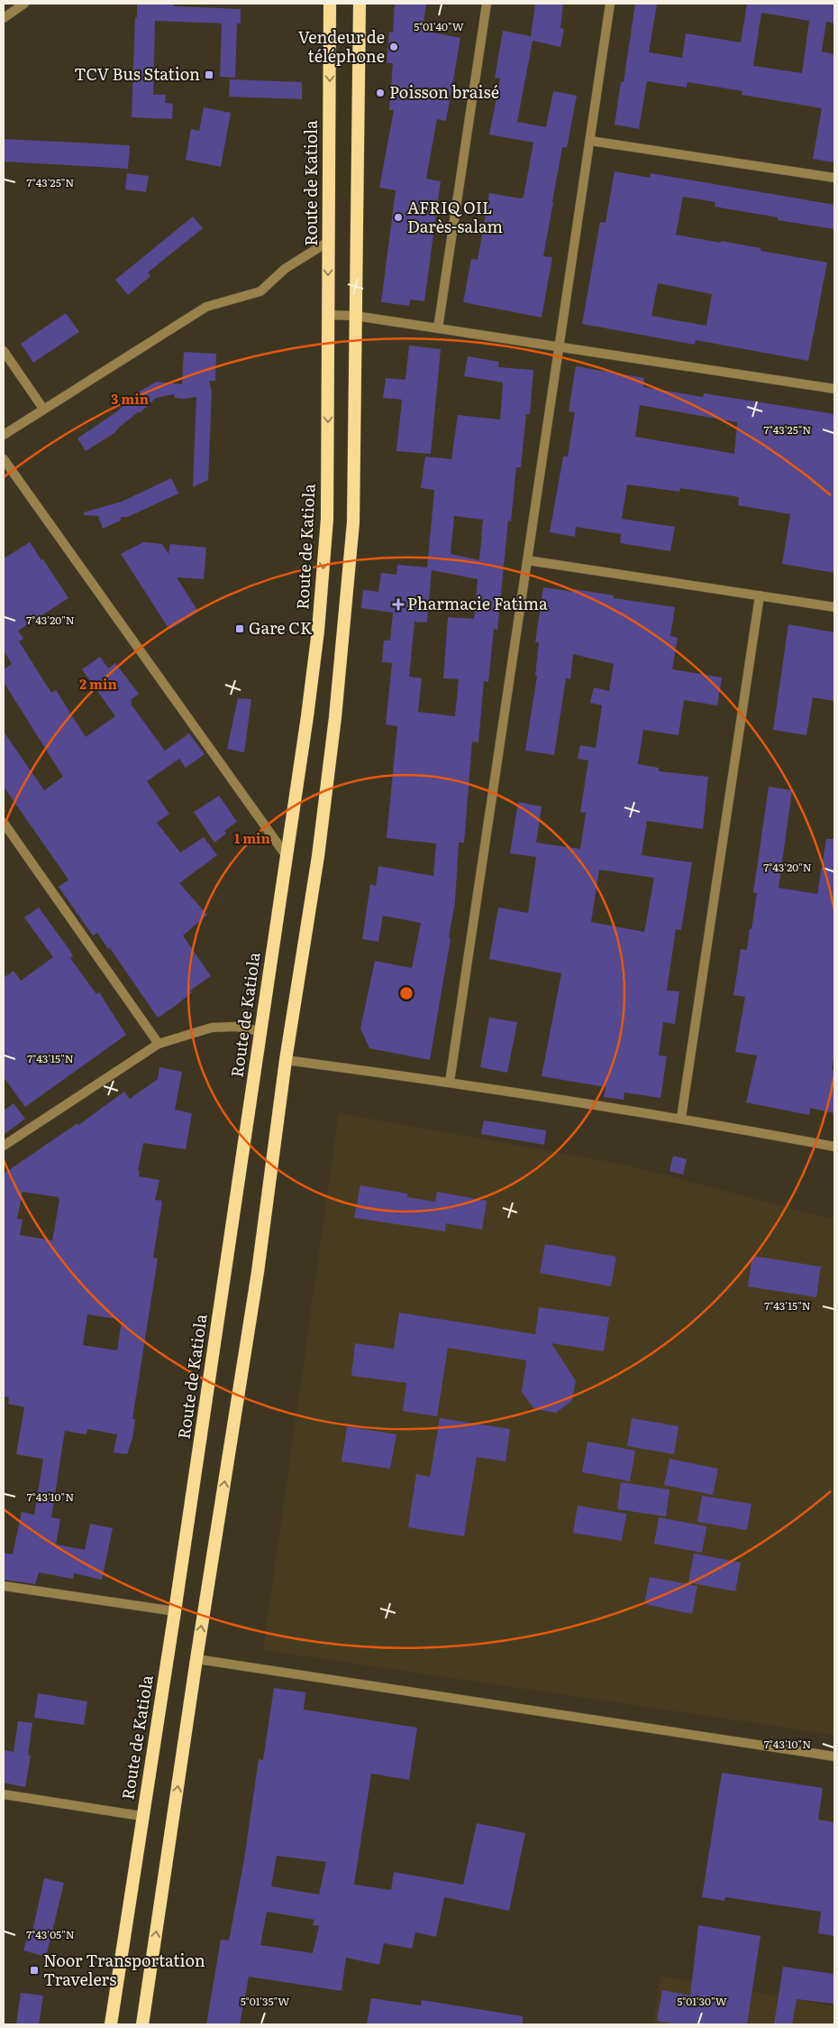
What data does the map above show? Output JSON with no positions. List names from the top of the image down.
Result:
{
  "streets": {
    "highway": ["Route de Katiola"]
  },
  "places": {
    "other": ["Vendeur de téléphone", "Poisson braisé", "AFRIQ OIL Darès-salam"],
    "transit": ["TCV Bus Station", "Gare CK", "Noor Transportation Travelers"],
    "health": ["Pharmacie Fatima"]
  },
  "coordinates": [
    "5°01'40\"W",
    "7°43'25\"N",
    "7°43'20\"N",
    "7°43'15\"N",
    "7°43'10\"N",
    "7°43'05\"N",
    "5°01'35\"W",
    "5°01'30\"W"
  ],
  "rings": ["3 min", "2 min", "1 min"]
}
